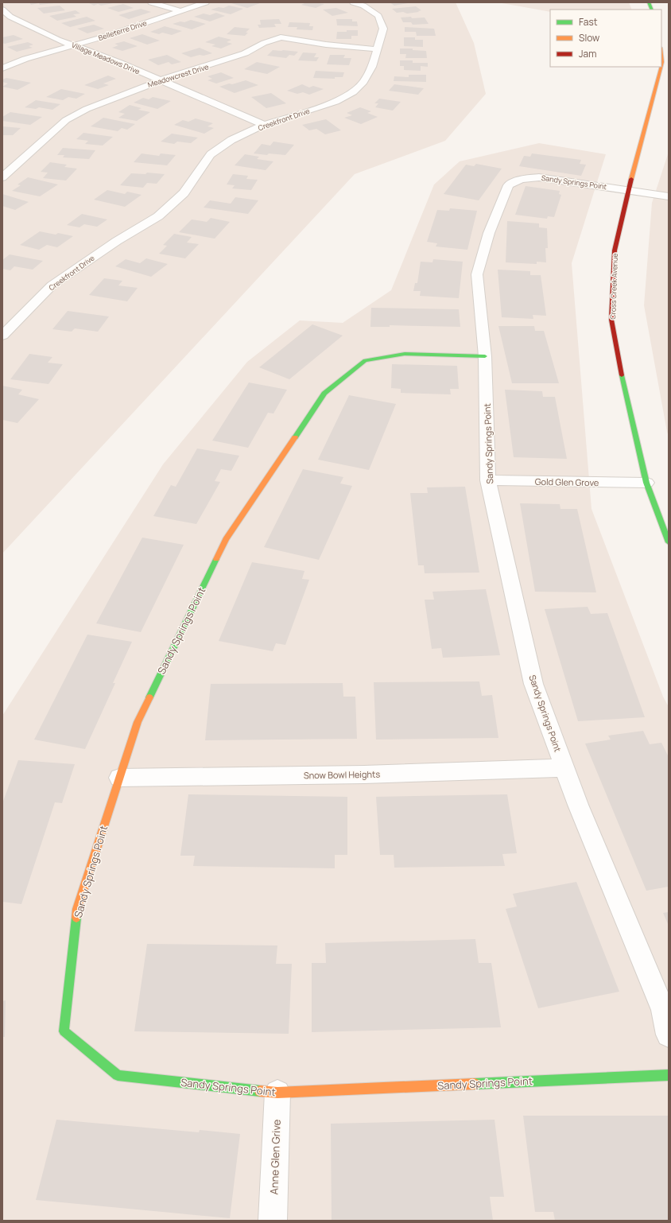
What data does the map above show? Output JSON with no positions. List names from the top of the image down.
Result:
{
  "streets": {
    "street": [
      "Belleterre Drive",
      "Village Meadows Drive",
      "Meadowcrest Drive",
      "Creekfront Drive",
      "Sandy Springs Point",
      "Cross Creek Avenue",
      "Gold Glen Grove",
      "Snow Bowl Heights",
      "Anne Glen Grive"
    ]
  },
  "crossings": [
    ["Belleterre Drive", "Village Meadows Drive"],
    ["Village Meadows Drive", "Meadowcrest Drive"],
    ["Village Meadows Drive", "Creekfront Drive"],
    ["Meadowcrest Drive", "Creekfront Drive"],
    ["Sandy Springs Point", "Cross Creek Avenue"],
    ["Sandy Springs Point", "Gold Glen Grove"],
    ["Sandy Springs Point", "Snow Bowl Heights"],
    ["Sandy Springs Point", "Anne Glen Grive"],
    ["Cross Creek Avenue", "Gold Glen Grove"]
  ],
  "legend": ["Fast", "Slow", "Jam"]
}
